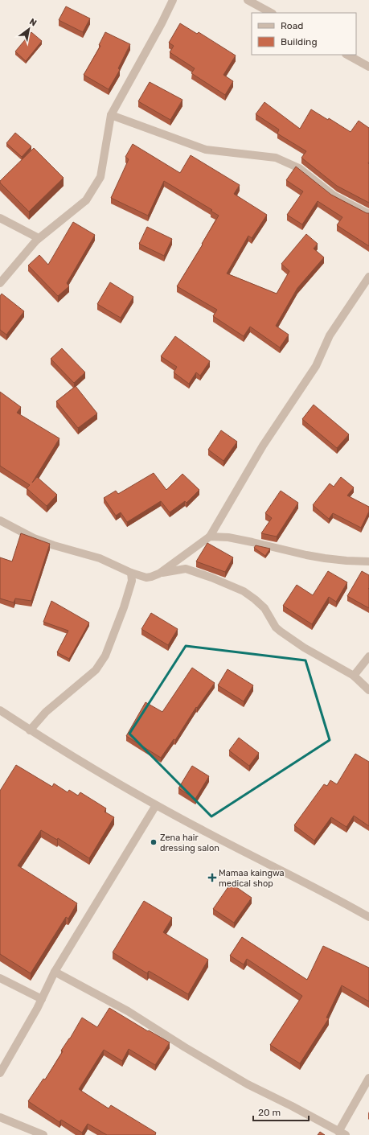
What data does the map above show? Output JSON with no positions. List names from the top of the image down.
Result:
{
  "places": {
    "other": ["Zena hair dressing salon"],
    "health": ["Mamaa kaingwa medical shop"]
  },
  "legend": ["Road", "Building"],
  "scale_bar": "20 m",
  "north": "top right"
}
